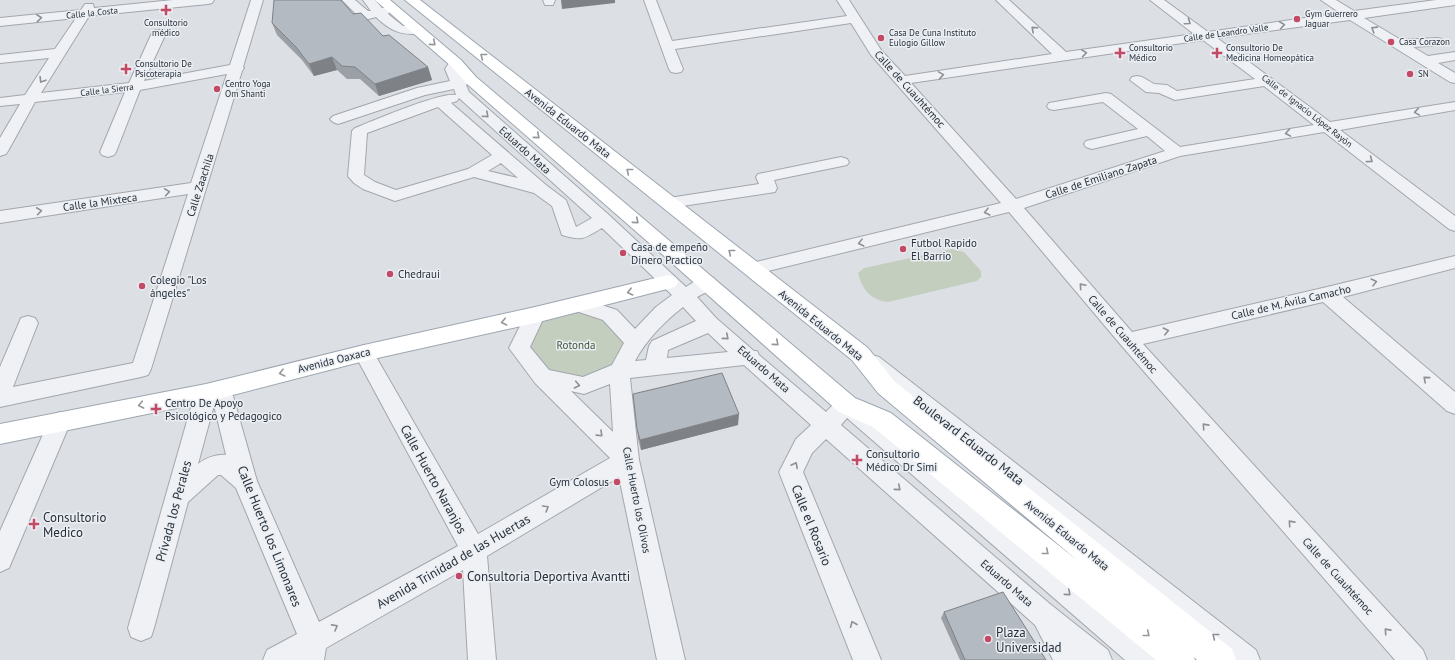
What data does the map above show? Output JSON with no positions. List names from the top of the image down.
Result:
{
  "streets": {
    "main road": ["Avenida Eduardo Mata", "Avenida Oaxaca"],
    "street": [
      "Calle la Costa",
      "Calle de Leandro Valle",
      "Calle de Cuauhtémoc",
      "Calle la Sierra",
      "Calle de Ignacio López Rayón",
      "Eduardo Mata",
      "Calle de Emiliano Zapata",
      "Calle Zaachila",
      "Calle la Mixteca",
      "Calle de M. Ávila Camacho",
      "Boulevard Eduardo Mata",
      "Calle Huerto Naranjos",
      "Calle Huerto los Olivos",
      "Privada los Perales",
      "Calle el Rosario",
      "Calle Huerto los Limonares",
      "Avenida Trinidad de las Huertas"
    ]
  },
  "crossings": [
    ["Calle de Leandro Valle", "Calle de Cuauhtémoc"],
    ["Calle de Leandro Valle", "Calle de Ignacio López Rayón"],
    ["Calle de Cuauhtémoc", "Calle de Emiliano Zapata"],
    ["Calle de Cuauhtémoc", "Calle de M. Ávila Camacho"],
    ["Calle la Sierra", "Calle Zaachila"],
    ["Calle de Ignacio López Rayón", "Calle de Emiliano Zapata"],
    ["Avenida Eduardo Mata", "Eduardo Mata"],
    ["Avenida Eduardo Mata", "Calle de Emiliano Zapata"],
    ["Avenida Eduardo Mata", "Boulevard Eduardo Mata"],
    ["Avenida Eduardo Mata", "Calle el Rosario"],
    ["Eduardo Mata", "Avenida Oaxaca"],
    ["Eduardo Mata", "Calle el Rosario"],
    ["Calle Zaachila", "Calle la Mixteca"],
    ["Avenida Oaxaca", "Calle Huerto Naranjos"],
    ["Avenida Oaxaca", "Calle Huerto los Olivos"],
    ["Avenida Oaxaca", "Privada los Perales"],
    ["Avenida Oaxaca", "Calle Huerto los Limonares"],
    ["Calle Huerto Naranjos", "Avenida Trinidad de las Huertas"],
    ["Calle Huerto los Olivos", "Avenida Trinidad de las Huertas"],
    ["Privada los Perales", "Calle Huerto los Limonares"],
    ["Calle Huerto los Limonares", "Avenida Trinidad de las Huertas"]
  ],
  "one_way": [
    "Calle de Cuauhtémoc",
    "Calle la Mixteca",
    "Calle de M. Ávila Camacho",
    "Avenida Oaxaca",
    "Boulevard Eduardo Mata",
    "Calle el Rosario",
    "Avenida Trinidad de las Huertas"
  ],
  "parks": ["Rotonda"],
  "places": {
    "health": [
      "Consultorio médico",
      "Consultorio Médico",
      "Consultorio De Medicina Homeopática",
      "Consultorio De Psicoterapia",
      "Centro De Apoyo Psicológico y Pedagogico",
      "Consultorio Médico Dr Simi",
      "Consultorio Medico"
    ],
    "other": [
      "Gym Guerrero Jaguar",
      "Casa De Cuna Instituto Eulogio Gillow",
      "Casa Corazon",
      "SN",
      "Centro Yoga Om Shanti",
      "Futbol Rapido El Barrio",
      "Casa de empeño Dinero Practico",
      "Chedraui",
      "Colegio \"Los ángeles\"",
      "Gym Colosus",
      "Consultoria Deportiva Avantti",
      "Plaza Universidad"
    ]
  }
}
